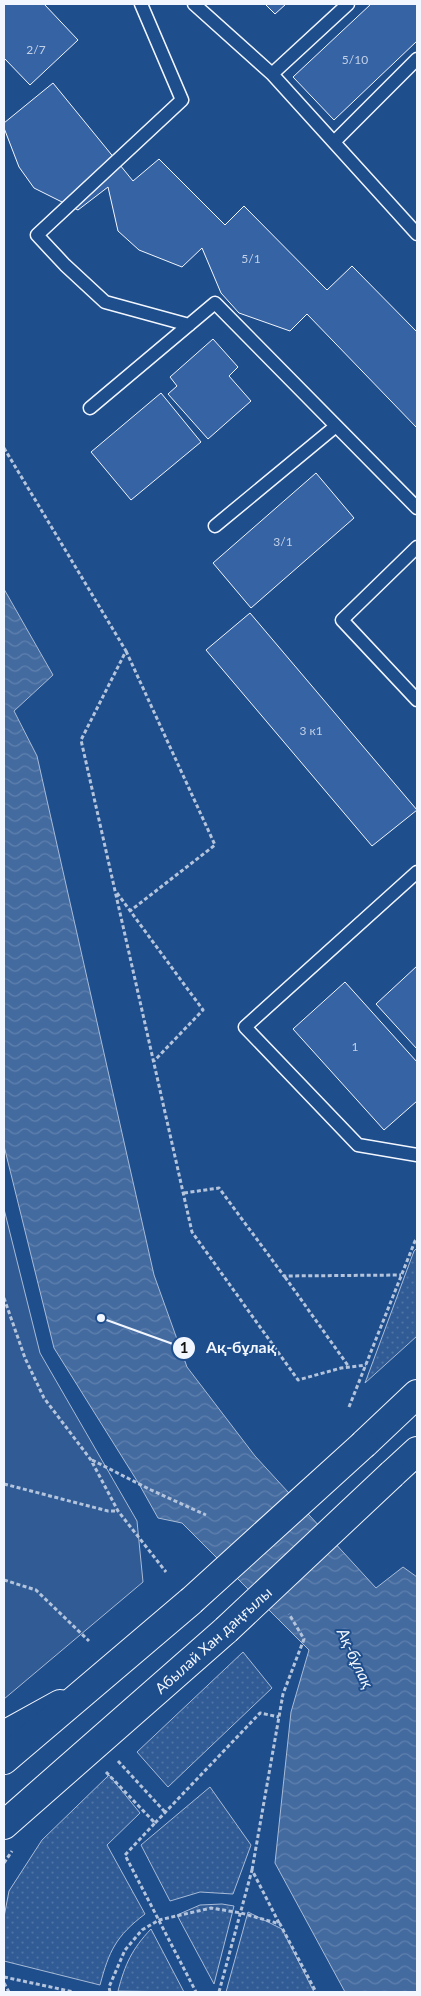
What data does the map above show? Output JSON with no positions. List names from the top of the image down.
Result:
{
  "streets": {
    "main road": ["Абылай Хан даңғылы"]
  },
  "water": ["Ақ-бұлақ"],
  "places": ["Ақ-бұлақ"],
  "house_numbers": [
    "2/7",
    "5/10",
    "5/1",
    "3/1",
    "3 к1",
    "1"
  ]
}
